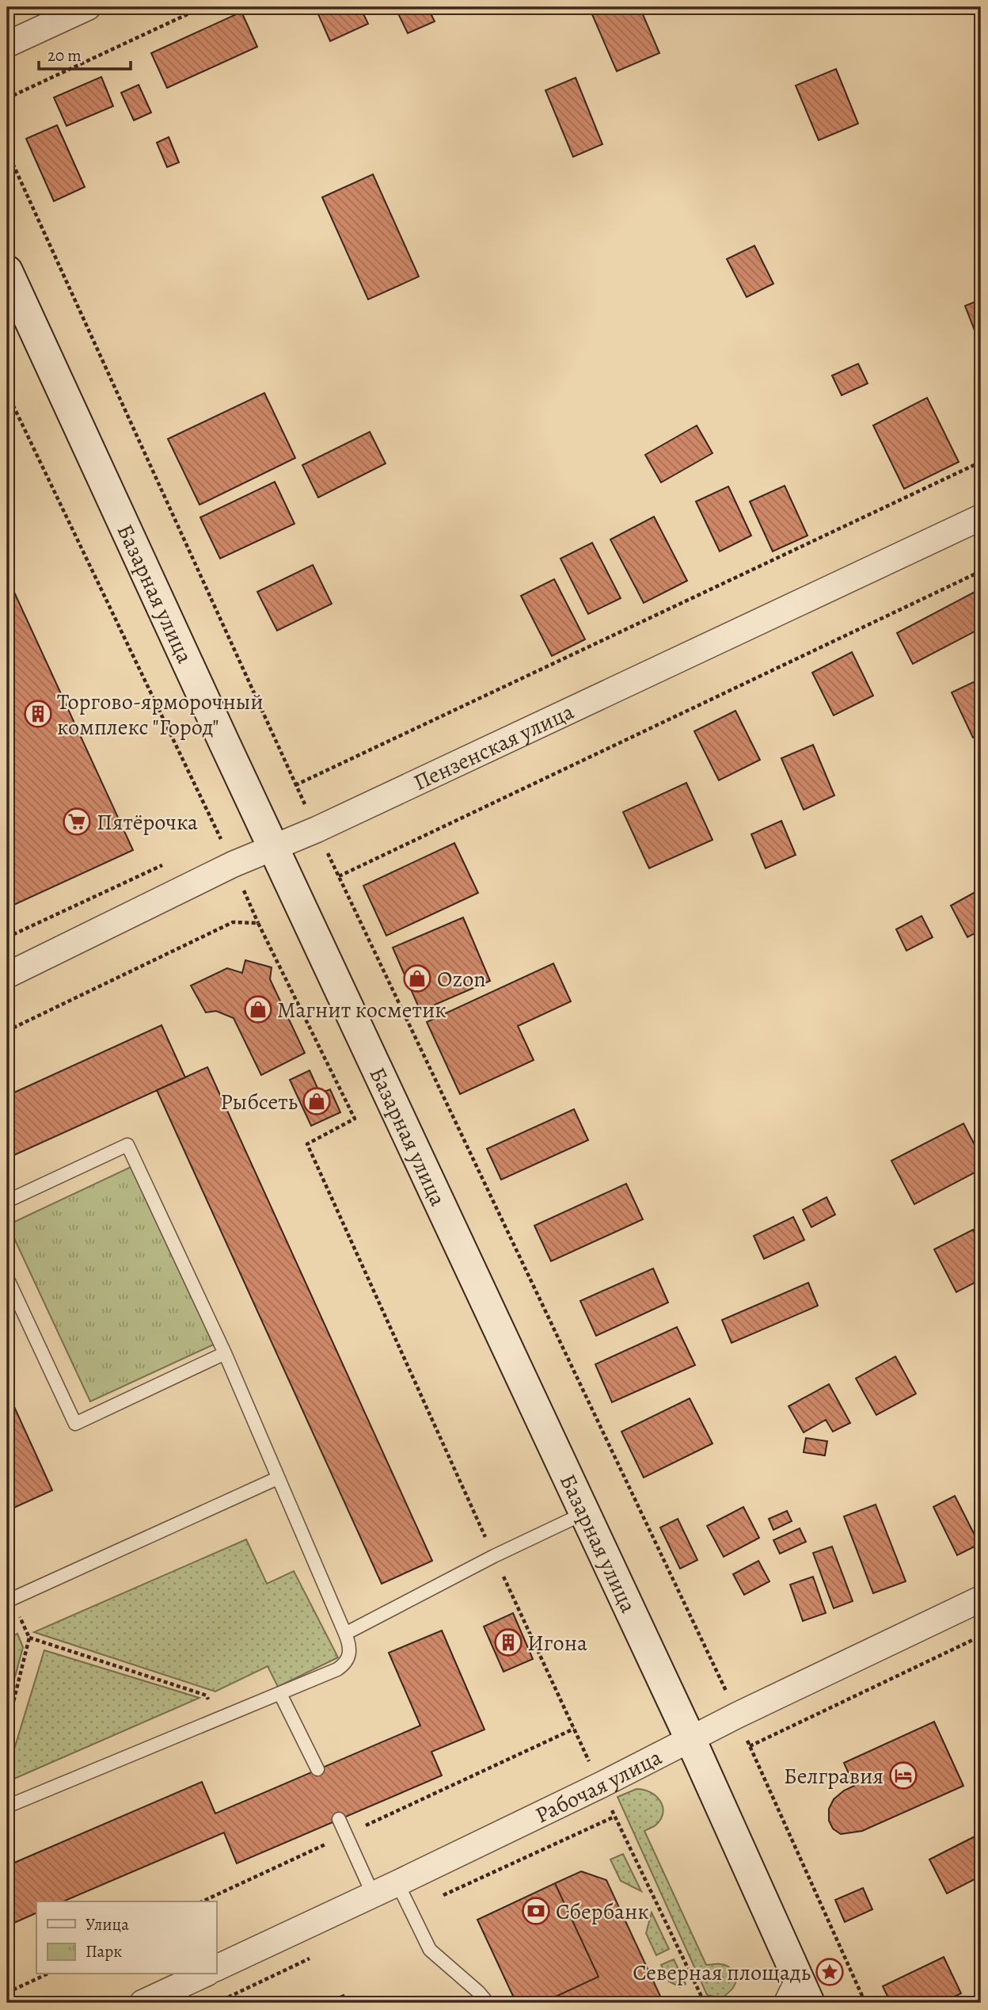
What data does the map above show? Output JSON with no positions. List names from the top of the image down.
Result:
{
  "streets": {
    "main road": ["Базарная улица"],
    "street": ["Пензенская улица", "Рабочая улица"]
  },
  "crossings": [
    ["Базарная улица", "Пензенская улица"],
    ["Базарная улица", "Рабочая улица"]
  ],
  "places": {
    "building": ["Торгово-ярморочный комплекс \"Город\"", "Игона"],
    "supermarket": ["Пятёрочка"],
    "shop": ["Ozon", "Магнит косметик", "Рыбсеть"],
    "hotel": ["Белгравия"],
    "bank": ["Сбербанк"],
    "place": ["Северная площадь"]
  },
  "legend": ["Улица", "Парк"],
  "scale_bar": "20 m"
}
